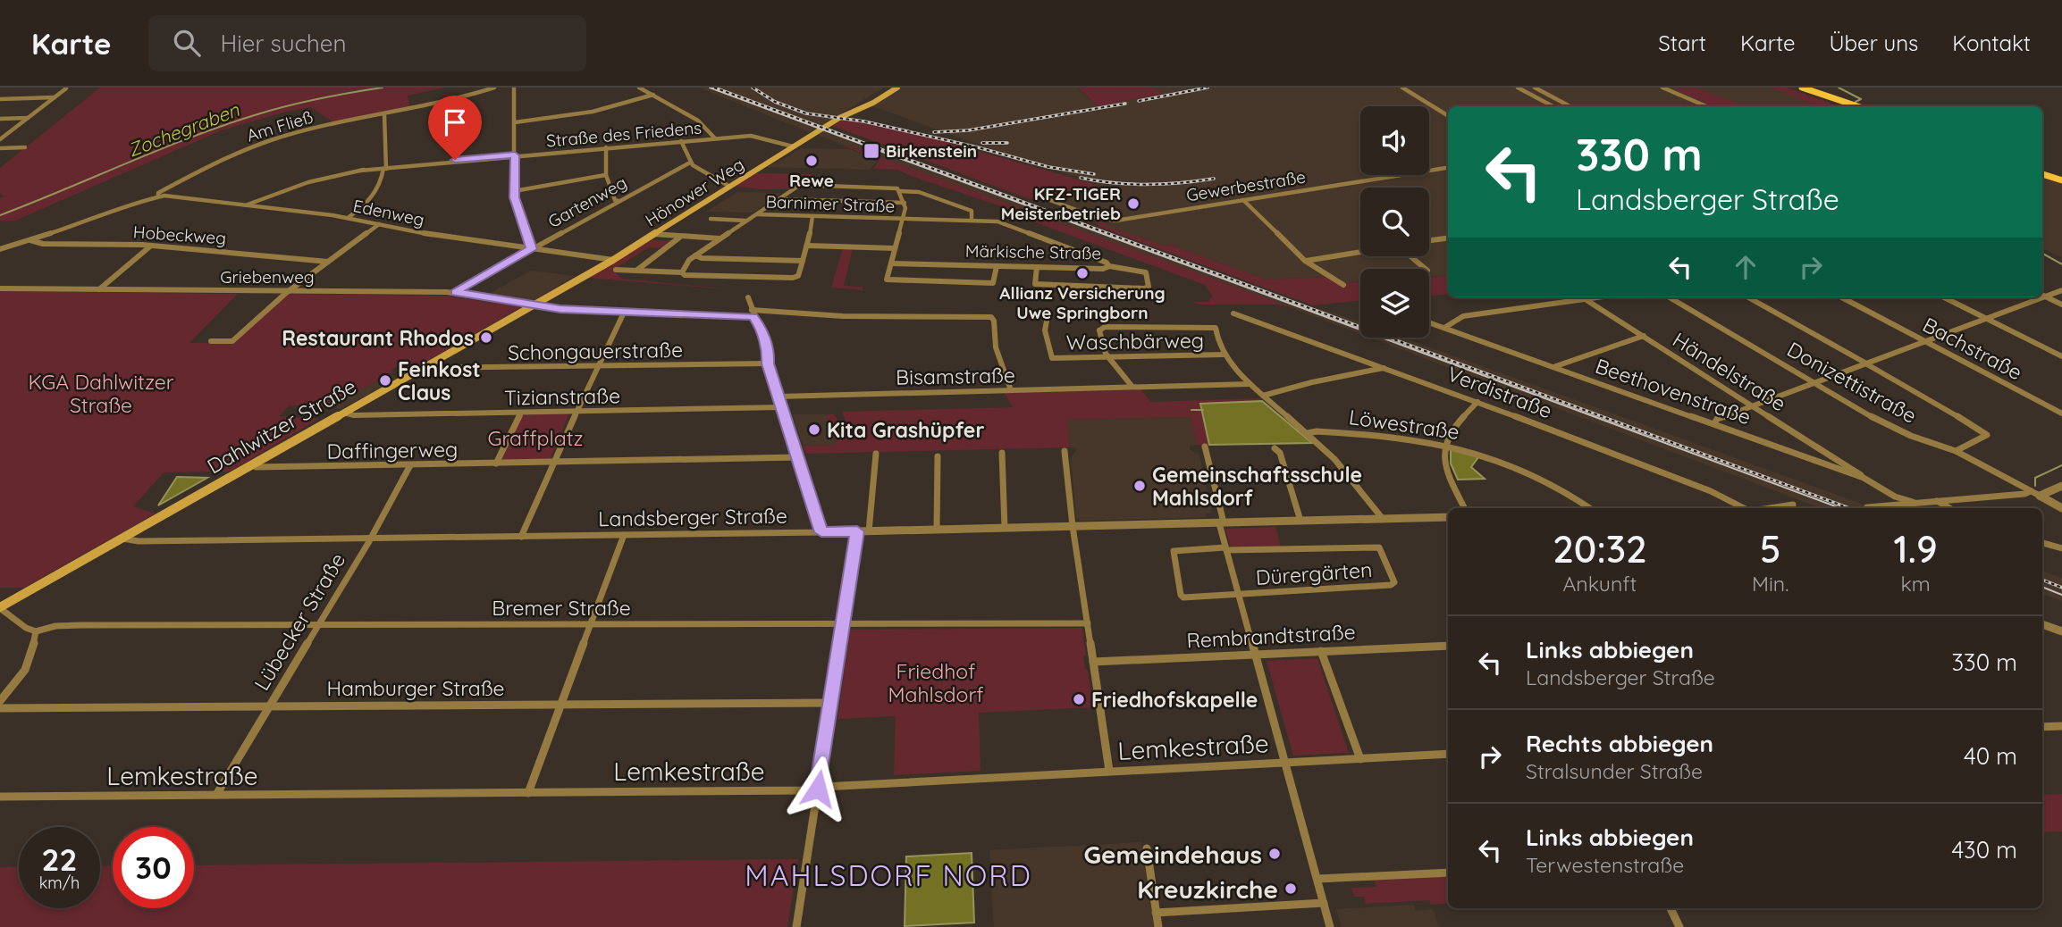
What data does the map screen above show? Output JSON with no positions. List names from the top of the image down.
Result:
{
  "streets": {
    "main road": ["Hönower Weg", "Dahlwitzer Straße"],
    "street": [
      "Am Fließ",
      "Straße des Friedens",
      "Gewerbestraße",
      "Gartenweg",
      "Barnimer Straße",
      "Edenweg",
      "Hobeckweg",
      "Märkische Straße",
      "Griebenweg",
      "Waschbärweg",
      "Bachstraße",
      "Schongauerstraße",
      "Händelstraße",
      "Bisamstraße",
      "Donizettistraße",
      "Beethovenstraße",
      "Verdistraße",
      "Tizianstraße",
      "Löwestraße",
      "Daffingerweg",
      "Landsberger Straße",
      "Dürergärten",
      "Bremer Straße",
      "Lübecker Straße",
      "Rembrandtstraße",
      "Hamburger Straße",
      "Lemkestraße"
    ]
  },
  "crossings": [
    ["Am Fließ", "Edenweg"],
    ["Am Fließ", "Hobeckweg"],
    ["Straße des Friedens", "Hönower Weg"],
    ["Straße des Friedens", "Edenweg"],
    ["Hönower Weg", "Edenweg"],
    ["Hönower Weg", "Dahlwitzer Straße"],
    ["Gartenweg", "Edenweg"],
    ["Gartenweg", "Griebenweg"],
    ["Barnimer Straße", "Märkische Straße"],
    ["Griebenweg", "Dahlwitzer Straße"],
    ["Schongauerstraße", "Dahlwitzer Straße"],
    ["Händelstraße", "Beethovenstraße"],
    ["Tizianstraße", "Dahlwitzer Straße"],
    ["Dahlwitzer Straße", "Daffingerweg"],
    ["Dahlwitzer Straße", "Landsberger Straße"],
    ["Daffingerweg", "Lübecker Straße"],
    ["Landsberger Straße", "Lübecker Straße"],
    ["Bremer Straße", "Lübecker Straße"],
    ["Lübecker Straße", "Hamburger Straße"],
    ["Lübecker Straße", "Lemkestraße"]
  ],
  "districts": ["MAHLSDORF NORD"],
  "water": ["Zochegraben"],
  "parks": ["KGA Dahlwitzer Straße", "Graffplatz", "Friedhof Mahlsdorf"],
  "places": {
    "transit": ["Birkenstein"],
    "other": [
      "Rewe",
      "KFZ-TIGER Meisterbetrieb",
      "Allianz Versicherung Uwe Springborn",
      "Restaurant Rhodos",
      "Feinkost Claus",
      "Kita Grashüpfer",
      "Gemeinschaftsschule Mahlsdorf",
      "Friedhofskapelle",
      "Gemeindehaus",
      "Kreuzkirche"
    ]
  },
  "page": {
    "header": "Karte",
    "search": "Hier suchen",
    "nav": [
      "Start",
      "Karte",
      "Über uns",
      "Kontakt"
    ],
    "turn": ["330 m", "Landsberger Straße"],
    "eta": [
      "20:32",
      "Ankunft",
      "5",
      "Min.",
      "1.9",
      "km"
    ],
    "list": [
      {
        "name": "Links abbiegen",
        "note": "Landsberger Straße",
        "value": "330 m"
      },
      {
        "name": "Rechts abbiegen",
        "note": "Stralsunder Straße",
        "value": "40 m"
      },
      {
        "name": "Links abbiegen",
        "note": "Terwestenstraße",
        "value": "430 m"
      }
    ],
    "speed": "22 km/h",
    "limit": "30"
  }
}
